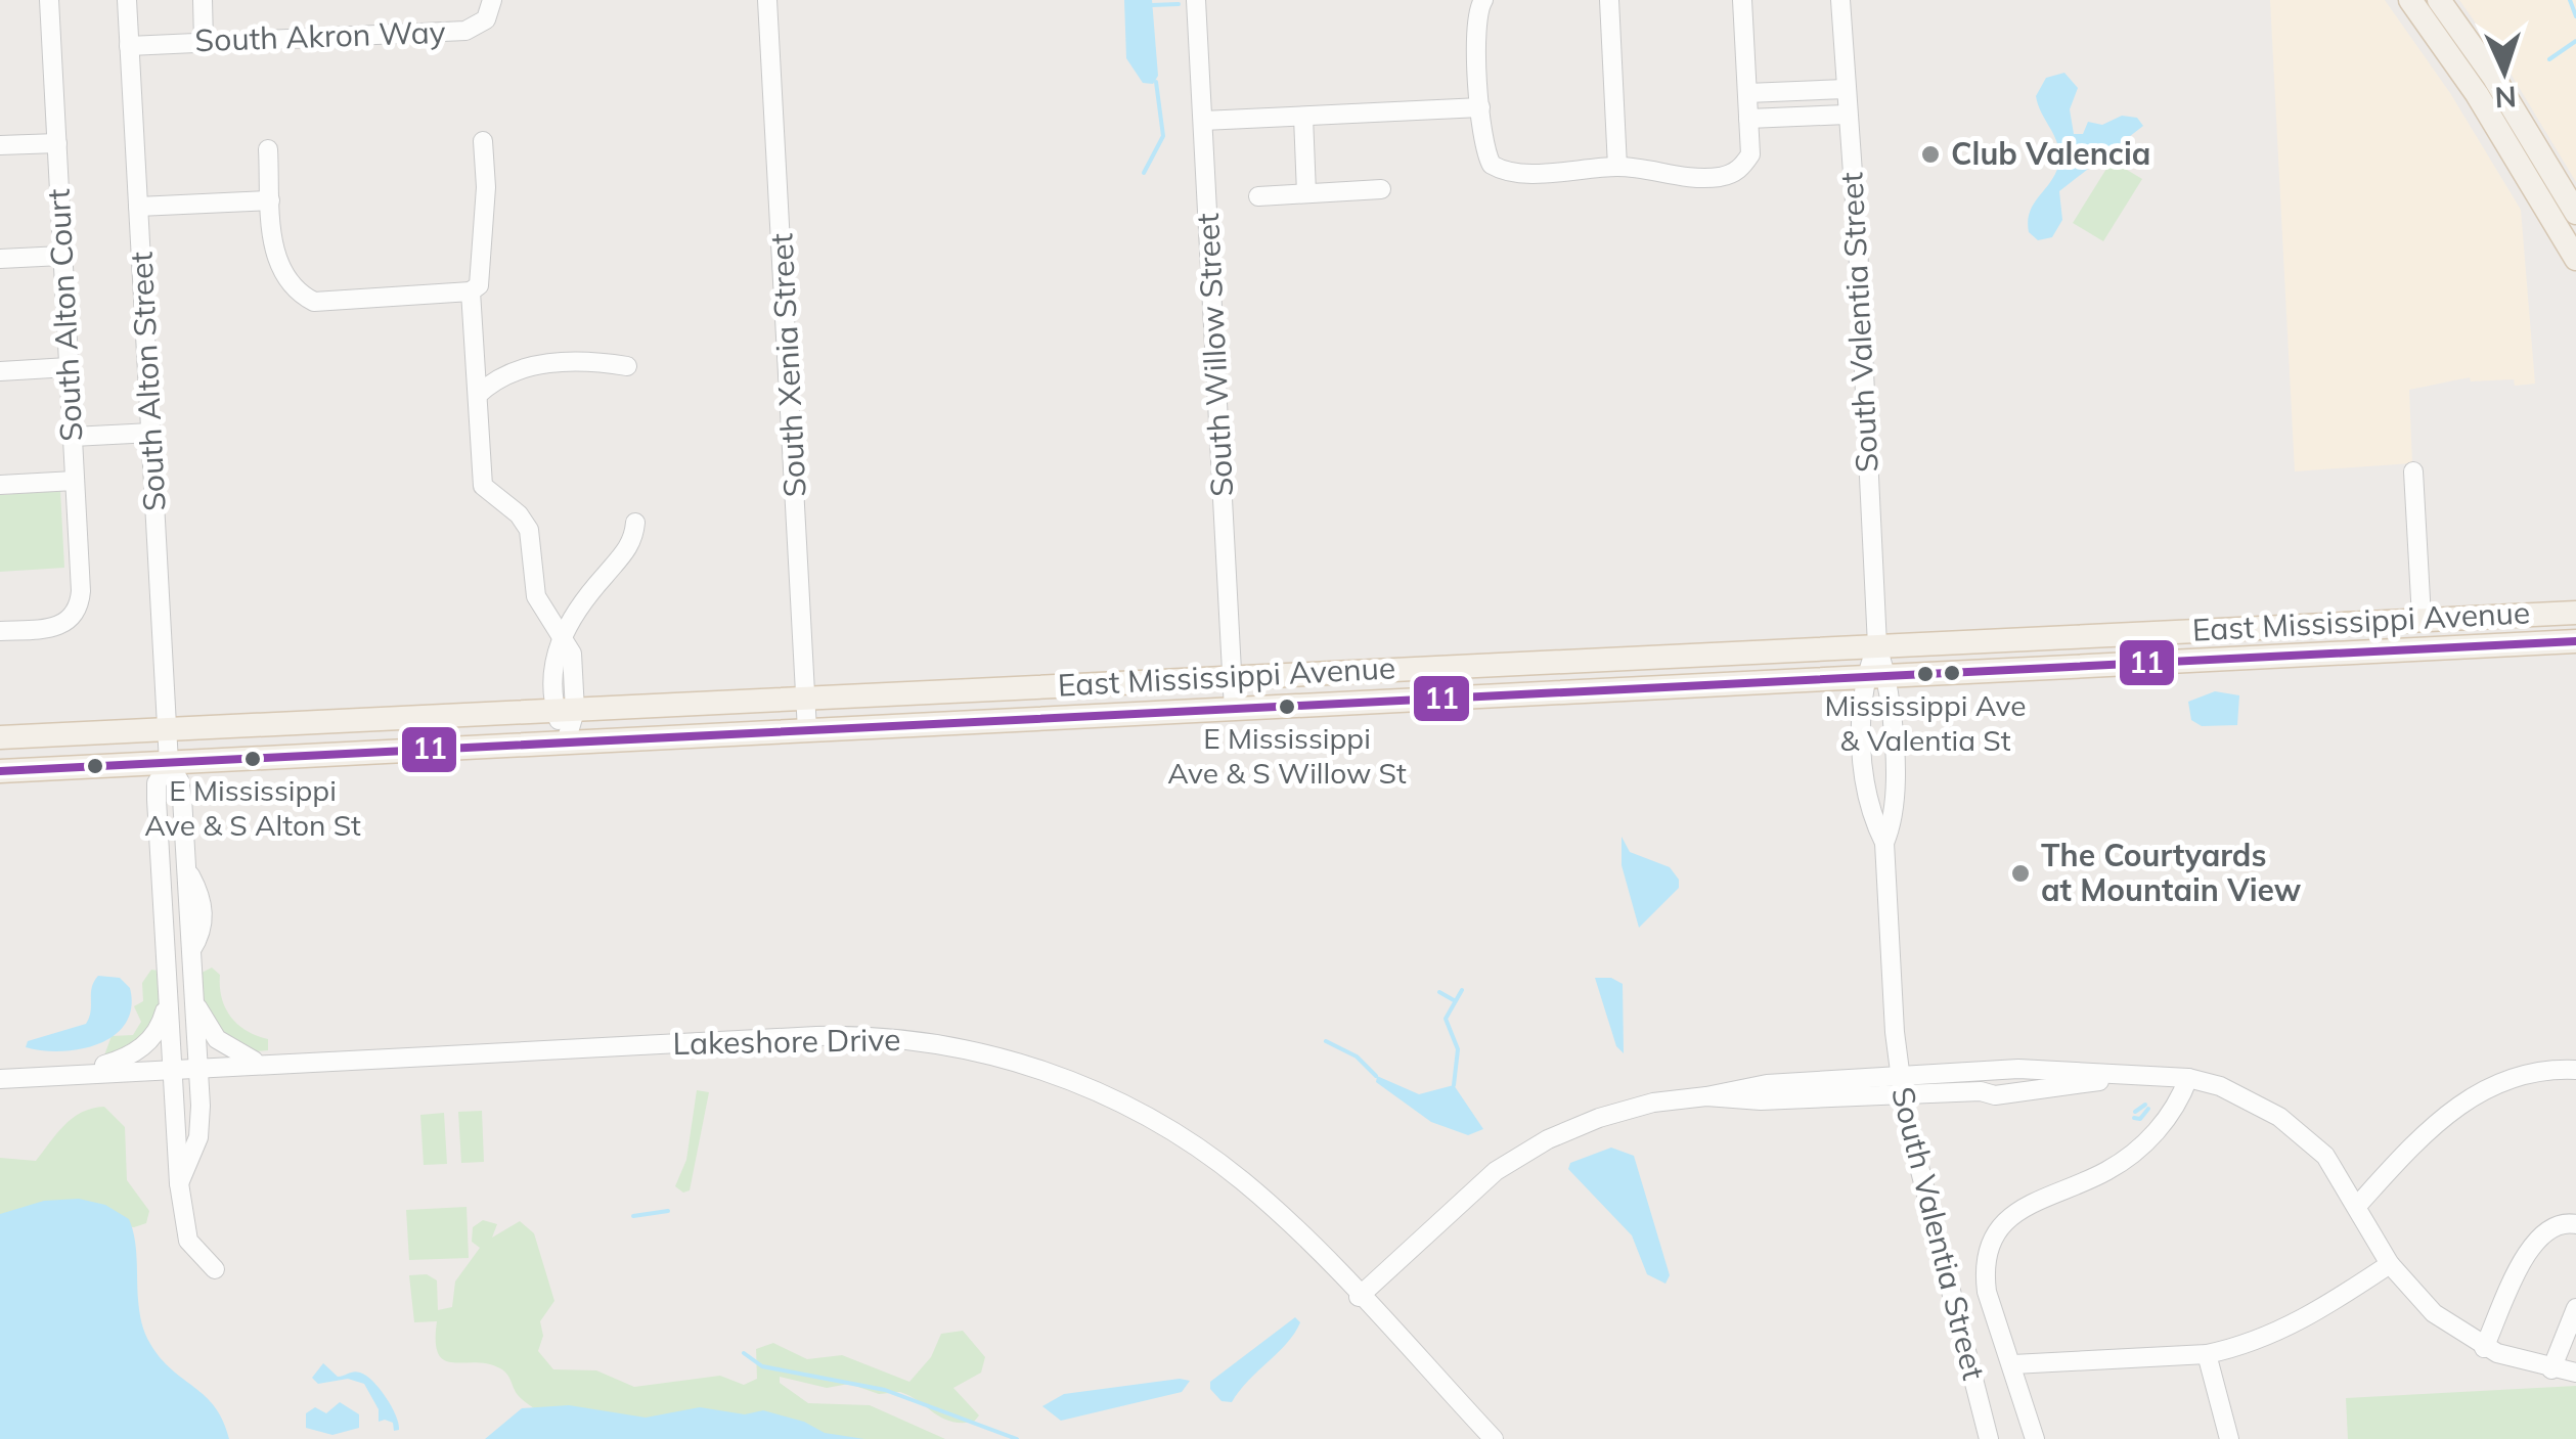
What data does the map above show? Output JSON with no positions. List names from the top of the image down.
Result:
{
  "streets": {
    "main road": ["East Mississippi Avenue"],
    "street": [
      "South Akron Way",
      "South Alton Court",
      "South Valentia Street",
      "South Willow Street",
      "South Xenia Street",
      "South Alton Street",
      "Lakeshore Drive"
    ]
  },
  "crossings": [
    ["South Akron Way", "South Alton Street"],
    ["South Valentia Street", "East Mississippi Avenue"],
    ["South Willow Street", "East Mississippi Avenue"],
    ["South Xenia Street", "East Mississippi Avenue"],
    ["South Alton Street", "East Mississippi Avenue"],
    ["South Alton Street", "Lakeshore Drive"]
  ],
  "places": [
    "Club Valencia",
    "Mississippi Ave & Valentia St",
    "E Mississippi Ave & S Willow St",
    "E Mississippi Ave & S Alton St",
    "The Courtyards at Mountain View"
  ],
  "lines": ["transit line 11"],
  "north": "bottom"
}
